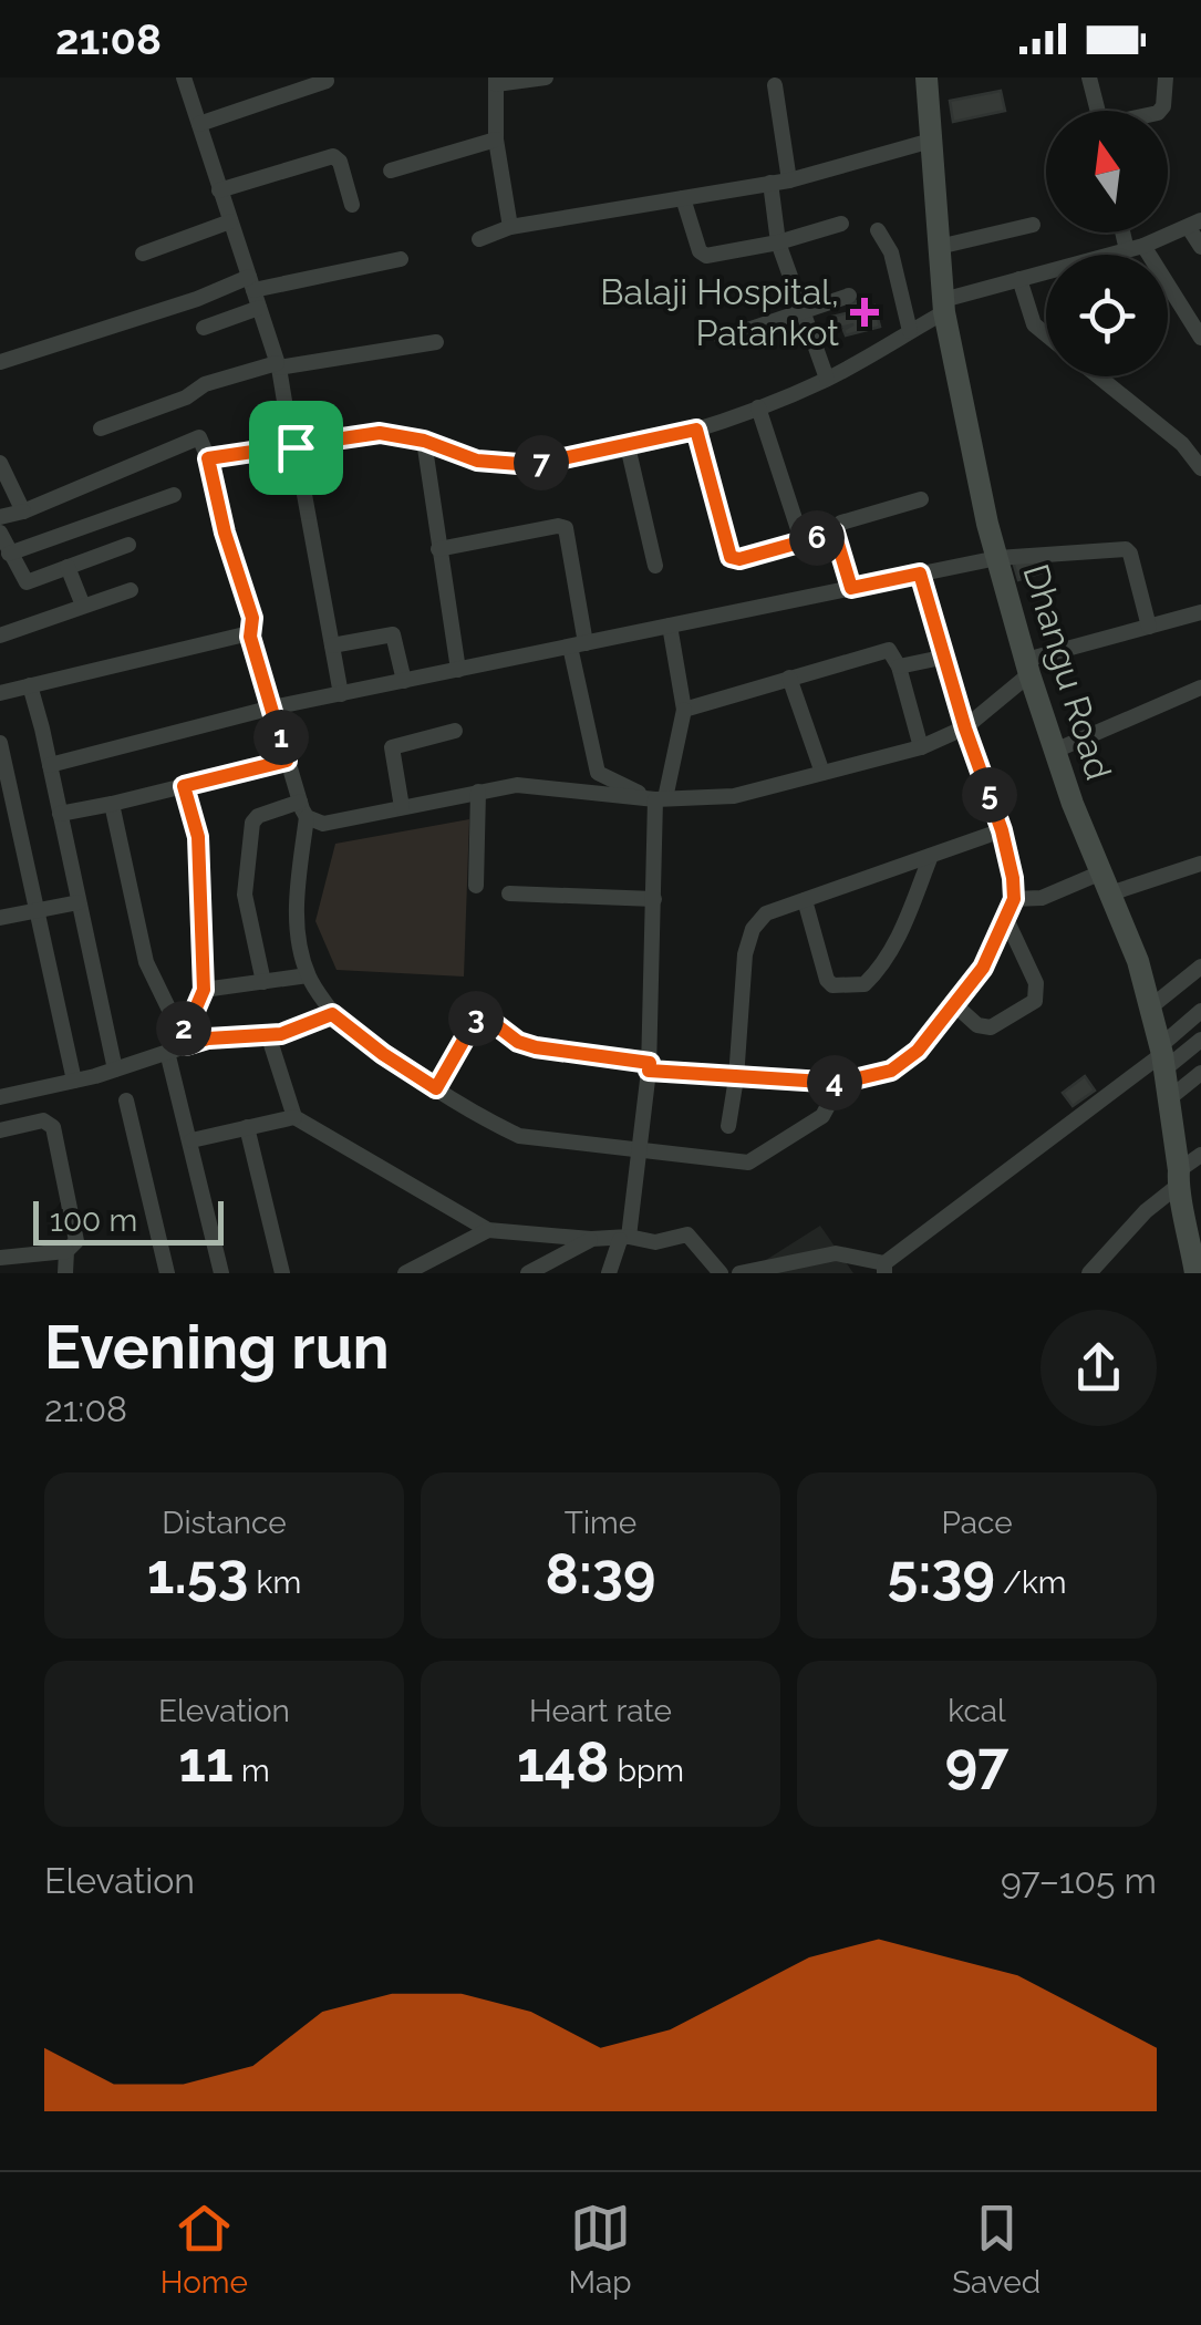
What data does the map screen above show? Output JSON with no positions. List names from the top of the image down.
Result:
{
  "streets": {
    "street": ["Dhangu Road"]
  },
  "places": {
    "health": ["Balaji Hospital, Patankot"]
  },
  "scale_bar": "100 m",
  "north": "top",
  "page": {
    "status": "21:08",
    "pins": [
      "7",
      "6",
      "1",
      "5",
      "3",
      "2",
      "4"
    ],
    "scale": "100 m",
    "heading": ["Evening run", "21:08"],
    "stats": [
      ["Distance", "1.53 km"],
      ["Time", "8:39"],
      ["Pace", "5:39 /km"],
      ["Elevation", "11 m"],
      ["Heart rate", "148 bpm"],
      ["kcal", "97"]
    ],
    "chart": ["Elevation", "97–105 m"],
    "tabs": ["Home", "Map", "Saved"]
  }
}
